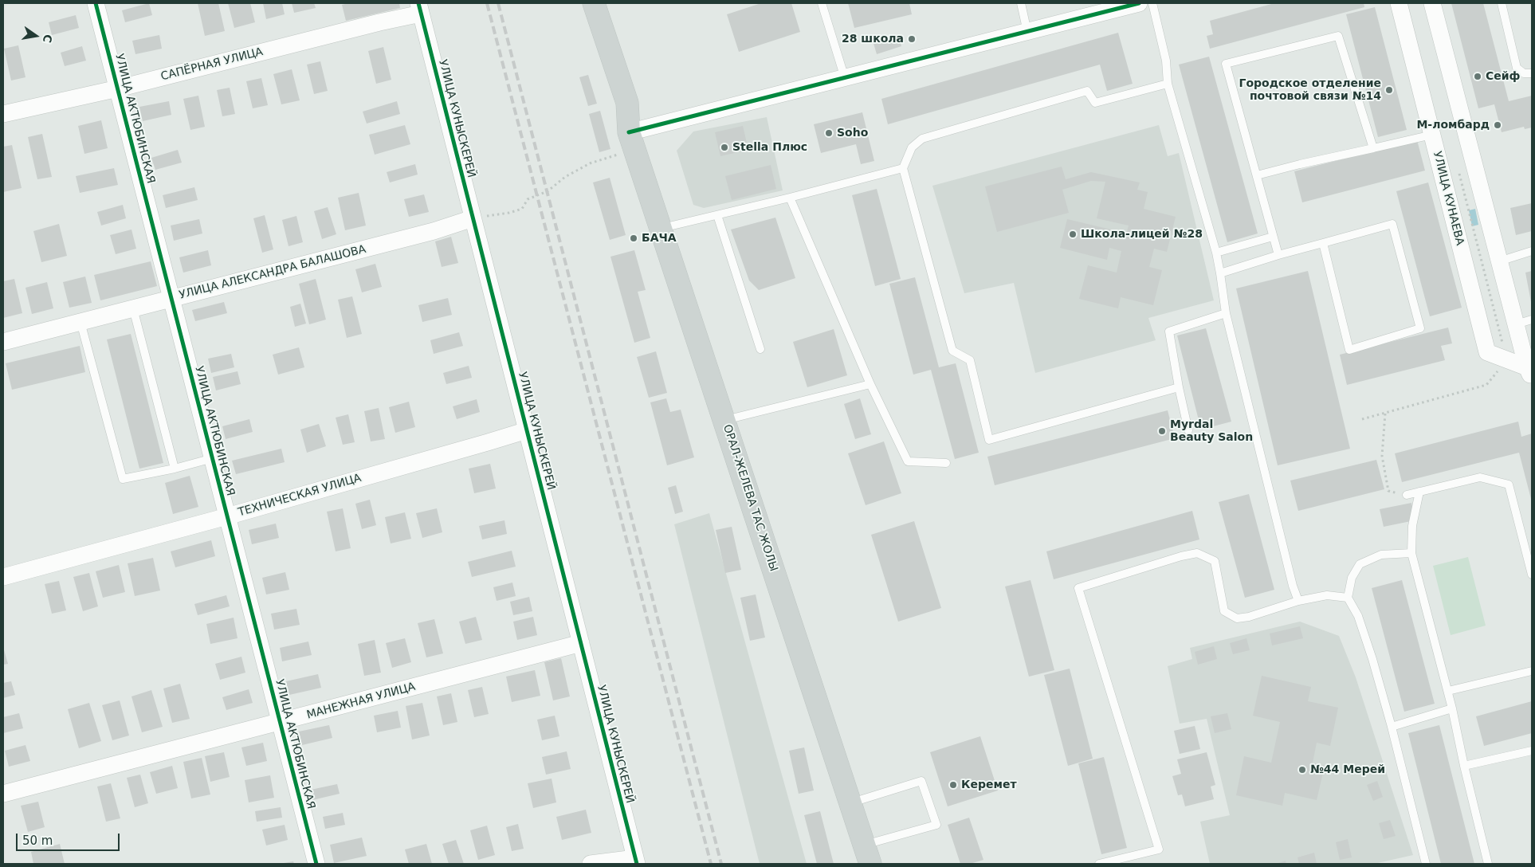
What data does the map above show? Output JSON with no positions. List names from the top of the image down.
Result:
{
  "streets": {
    "main road": ["ОРАЛ-ЖЕЛЕВА ТАС ЖОЛЫ"],
    "street": [
      "САПЁРНАЯ УЛИЦА",
      "УЛИЦА АКТЮБИНСКАЯ",
      "УЛИЦА КУНЫСКЕРЕЙ",
      "УЛИЦА КУНАЕВА",
      "УЛИЦА АЛЕКСАНДРА БАЛАШОВА",
      "ТЕХНИЧЕСКАЯ УЛИЦА",
      "МАНЕЖНАЯ УЛИЦА"
    ]
  },
  "crossings": [
    ["САПЁРНАЯ УЛИЦА", "УЛИЦА АКТЮБИНСКАЯ"],
    ["САПЁРНАЯ УЛИЦА", "УЛИЦА КУНЫСКЕРЕЙ"],
    ["УЛИЦА АКТЮБИНСКАЯ", "УЛИЦА АЛЕКСАНДРА БАЛАШОВА"],
    ["УЛИЦА АКТЮБИНСКАЯ", "ТЕХНИЧЕСКАЯ УЛИЦА"],
    ["УЛИЦА АКТЮБИНСКАЯ", "МАНЕЖНАЯ УЛИЦА"],
    ["УЛИЦА КУНЫСКЕРЕЙ", "УЛИЦА АЛЕКСАНДРА БАЛАШОВА"],
    ["УЛИЦА КУНЫСКЕРЕЙ", "ТЕХНИЧЕСКАЯ УЛИЦА"],
    ["УЛИЦА КУНЫСКЕРЕЙ", "МАНЕЖНАЯ УЛИЦА"]
  ],
  "places": [
    "28 школа",
    "Сейф",
    "Городское отделение почтовой связи №14",
    "М-ломбард",
    "Soho",
    "Stella Плюс",
    "Школа-лицей №28",
    "БАЧА",
    "Myrdal Beauty Salon",
    "№44 Мерей",
    "Керемет"
  ],
  "scale_bar": "50 m",
  "north": "right"
}
